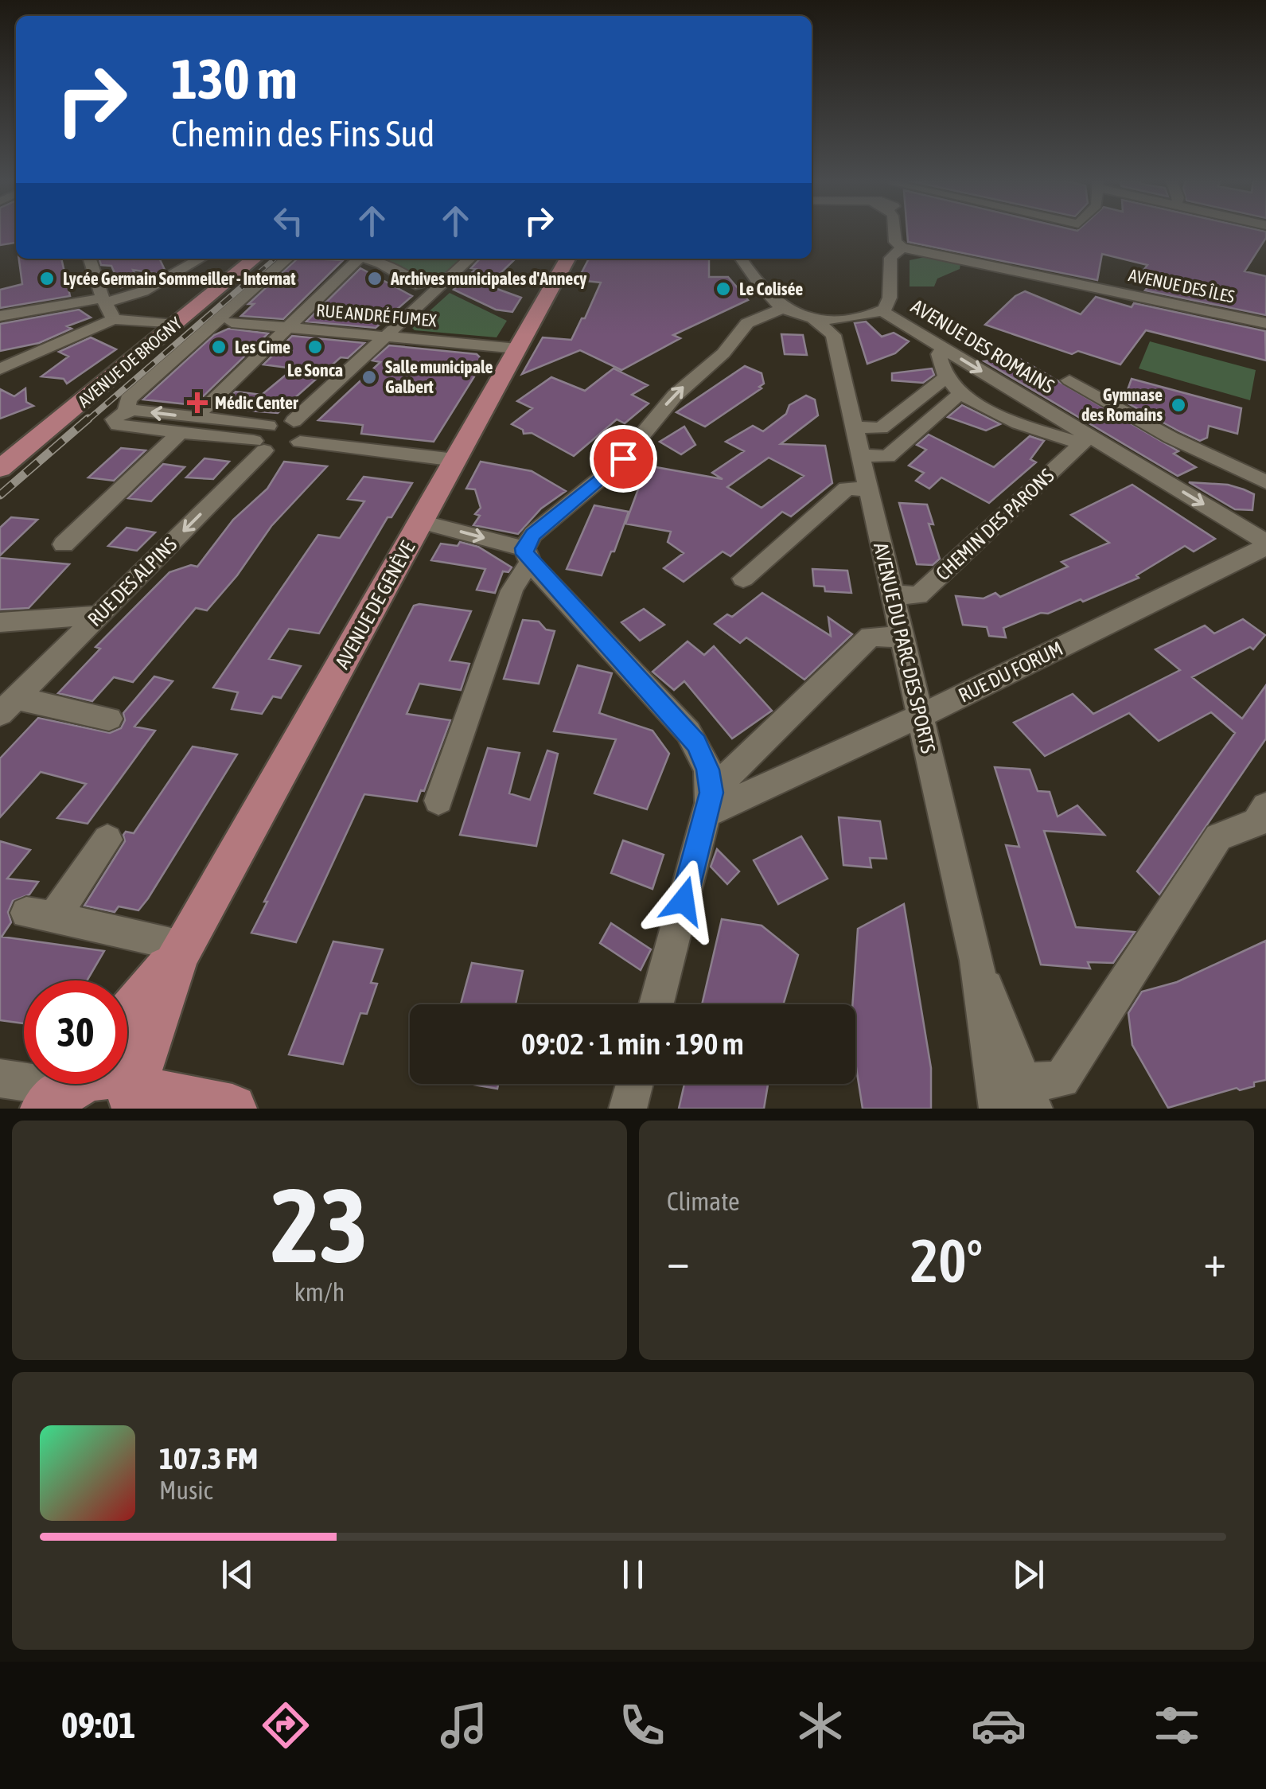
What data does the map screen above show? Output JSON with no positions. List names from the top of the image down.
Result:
{
  "streets": {
    "main road": ["AVENUE DE BROGNY", "AVENUE DE GENÈVE"],
    "street": [
      "AVENUE DES ÎLES",
      "RUE ANDRÉ FUMEX",
      "AVENUE DES ROMAINS",
      "CHEMIN DES PARONS",
      "RUE DES ALPINS",
      "AVENUE DU PARC DES SPORTS",
      "RUE DU FORUM"
    ]
  },
  "crossings": [
    ["RUE ANDRÉ FUMEX", "AVENUE DE GENÈVE"],
    ["AVENUE DES ROMAINS", "CHEMIN DES PARONS"],
    ["AVENUE DES ROMAINS", "RUE DU FORUM"],
    ["CHEMIN DES PARONS", "AVENUE DU PARC DES SPORTS"],
    ["AVENUE DU PARC DES SPORTS", "RUE DU FORUM"]
  ],
  "places": {
    "other": [
      "Lycée Germain Sommeiller - Internat",
      "Archives municipales d'Annecy",
      "Le Colisée",
      "Les Cime",
      "Le Sonca",
      "Salle municipale Galbert",
      "Gymnase des Romains"
    ],
    "health": ["Médic Center"]
  },
  "page": {
    "turn": ["130 m", "Chemin des Fins Sud"],
    "limit": "30",
    "trip": "09:02 · 1 min · 190 m",
    "tile": [
      ["23", "km/h"],
      "Climate"
    ],
    "heat": ["−", "20°", "+"],
    "song": ["107.3 FM", "Music"],
    "tabs": "09:01"
  }
}
